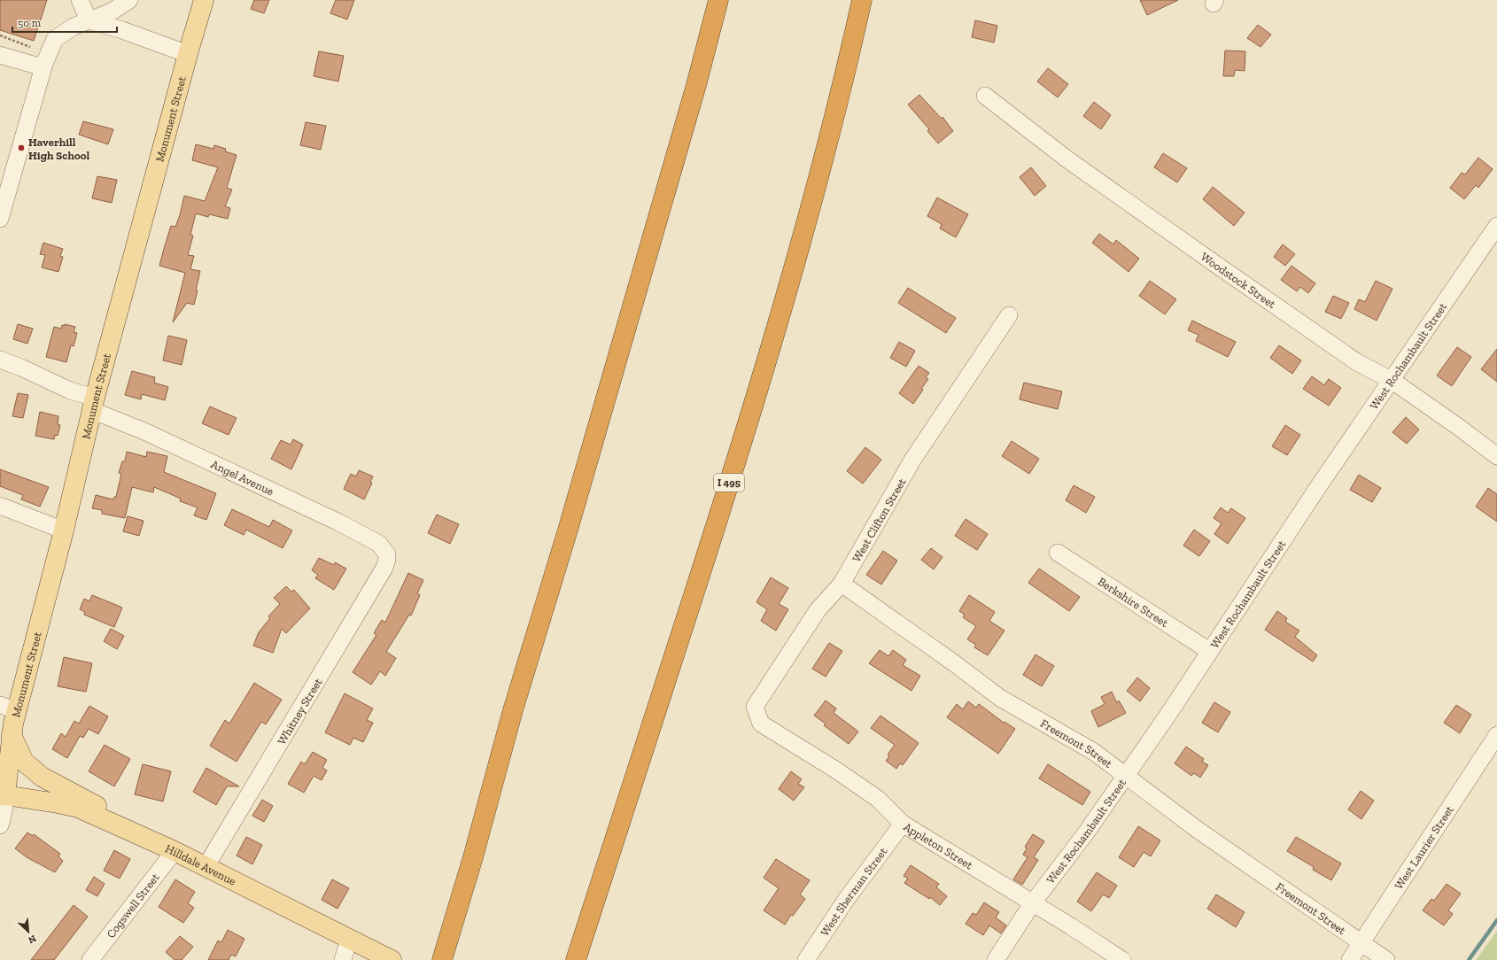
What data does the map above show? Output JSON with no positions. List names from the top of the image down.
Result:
{
  "streets": {
    "highway": ["I 495"],
    "main road": ["Monument Street", "Hilldale Avenue"],
    "street": [
      "Woodstock Street",
      "West Rochambault Street",
      "Angel Avenue",
      "West Clifton Street",
      "Berkshire Street",
      "Whitney Street",
      "Freemont Street",
      "Appleton Street",
      "West Laurier Street",
      "West Sherman Street",
      "Cogswell Street"
    ]
  },
  "crossings": [
    ["Monument Street", "Angel Avenue"],
    ["Monument Street", "Hilldale Avenue"],
    ["Woodstock Street", "West Rochambault Street"],
    ["West Rochambault Street", "Berkshire Street"],
    ["West Rochambault Street", "Freemont Street"],
    ["West Rochambault Street", "Appleton Street"],
    ["Angel Avenue", "Whitney Street"],
    ["West Clifton Street", "Freemont Street"],
    ["West Clifton Street", "Appleton Street"],
    ["Whitney Street", "Hilldale Avenue"],
    ["Freemont Street", "West Laurier Street"],
    ["Appleton Street", "West Sherman Street"],
    ["Hilldale Avenue", "Cogswell Street"]
  ],
  "places": ["Haverhill High School"],
  "scale_bar": "50 m",
  "north": "bottom right"
}
